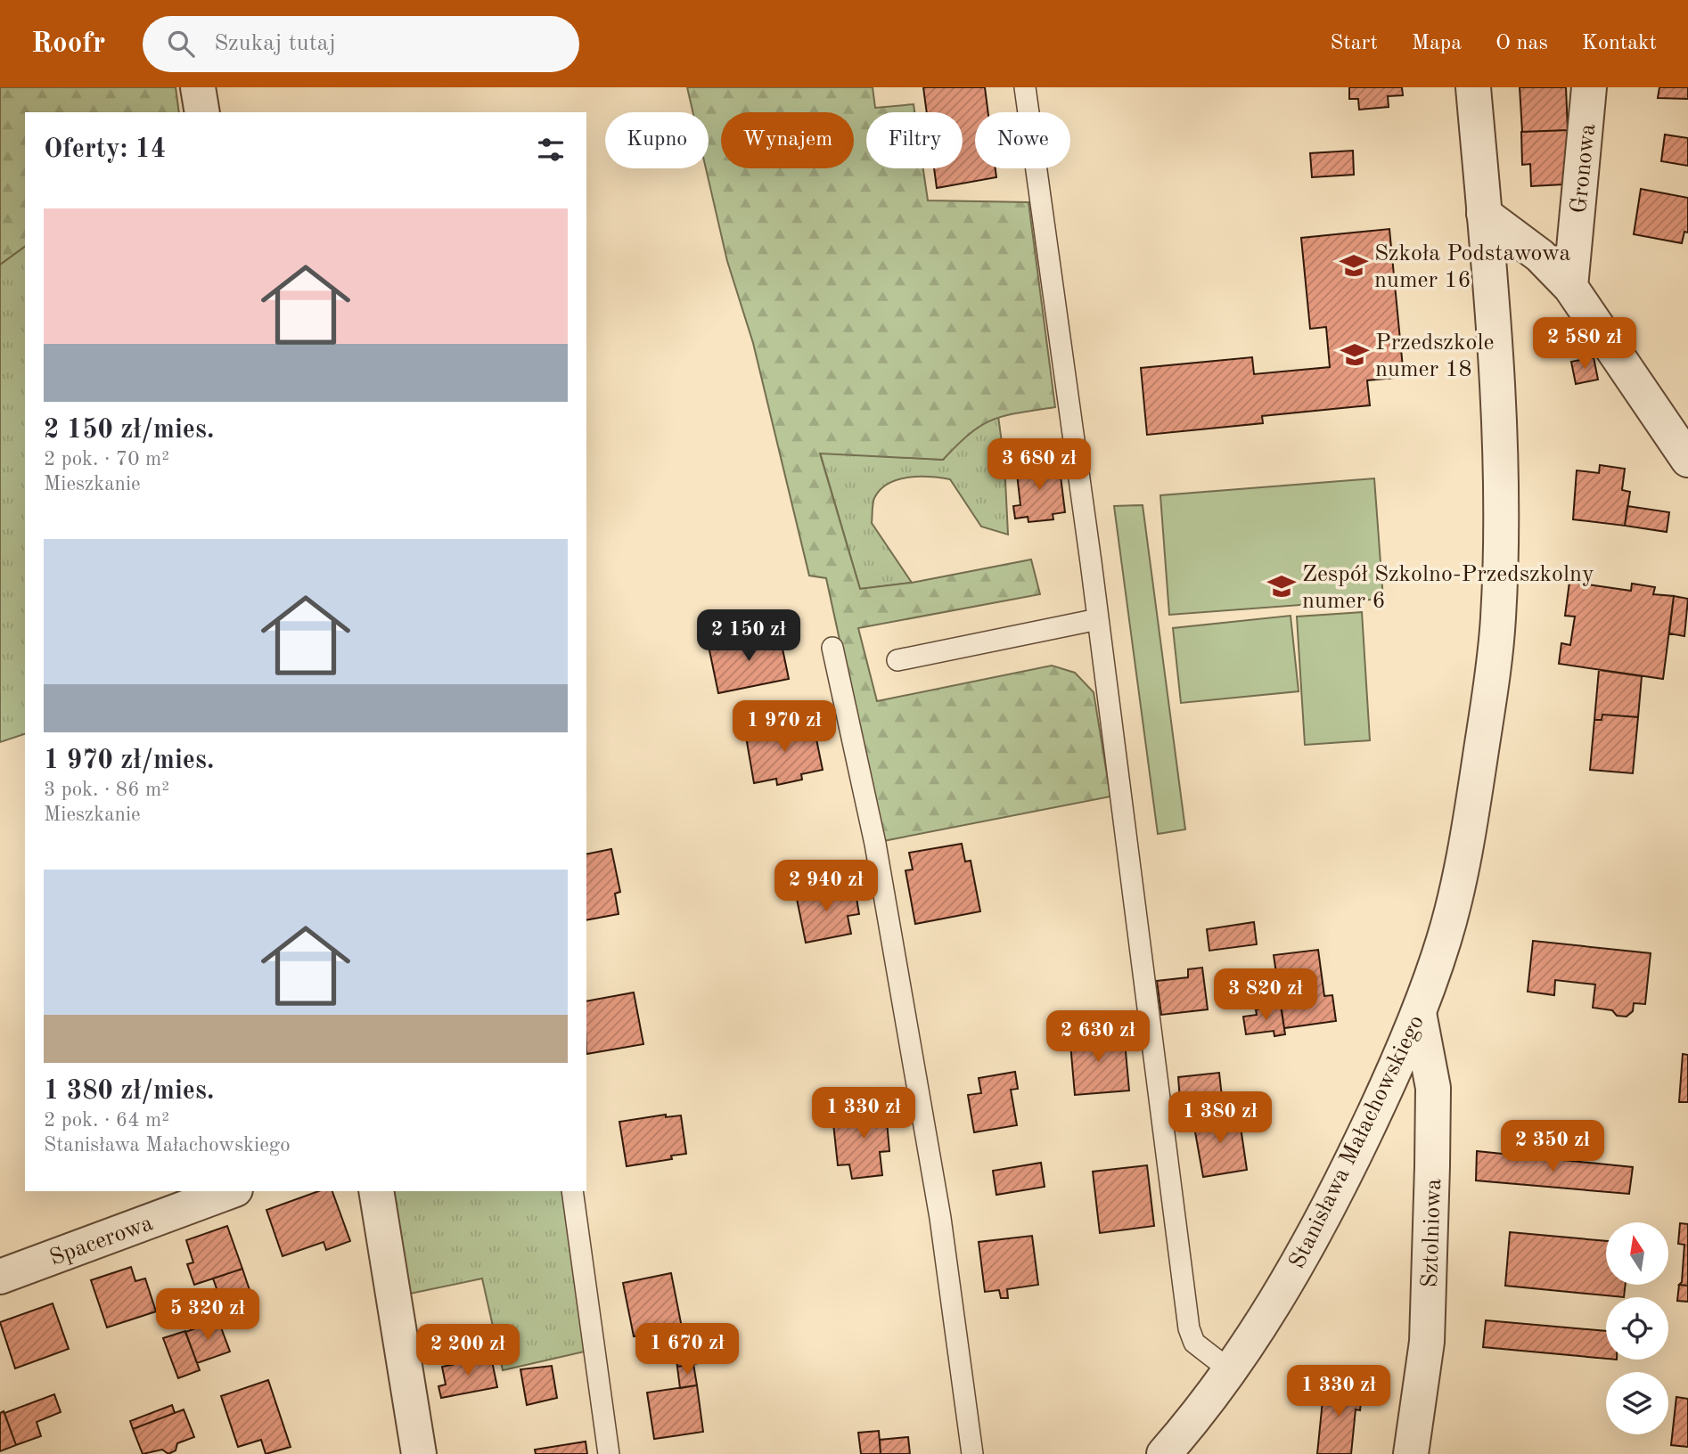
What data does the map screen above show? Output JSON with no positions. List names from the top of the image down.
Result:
{
  "streets": {
    "street": [
      "Gronowa",
      "Stanisława Małachowskiego",
      "Sztolniowa",
      "Spacerowa"
    ]
  },
  "crossings": [
    ["Stanisława Małachowskiego", "Sztolniowa"]
  ],
  "places": {
    "school or university": ["Szkoła Podstawowa numer 16", "Przedszkole numer 18", "Zespół Szkolno-Przedszkolny numer 6"]
  },
  "north": "top",
  "page": {
    "header": "Roofr",
    "search": "Szukaj tutaj",
    "nav": [
      "Start",
      "Mapa",
      "O nas",
      "Kontakt"
    ],
    "chip": [
      "Kupno",
      "Wynajem",
      "Filtry",
      "Nowe"
    ],
    "heading": "Oferty: 14",
    "list": [
      {
        "name": "2 150 zł/mies.",
        "note": "2 pok. · 70 m² · Mieszkanie"
      },
      {
        "name": "1 970 zł/mies.",
        "note": "3 pok. · 86 m² · Mieszkanie"
      },
      {
        "name": "1 380 zł/mies.",
        "note": "2 pok. · 64 m² · Stanisława Małachowskiego"
      }
    ],
    "price": [
      "2 580 zł",
      "3 680 zł",
      "2 150 zł",
      "1 970 zł",
      "2 940 zł",
      "3 820 zł",
      "2 630 zł",
      "1 330 zł",
      "1 380 zł",
      "2 350 zł",
      "5 320 zł",
      "1 670 zł",
      "2 200 zł",
      "1 330 zł"
    ]
  }
}
